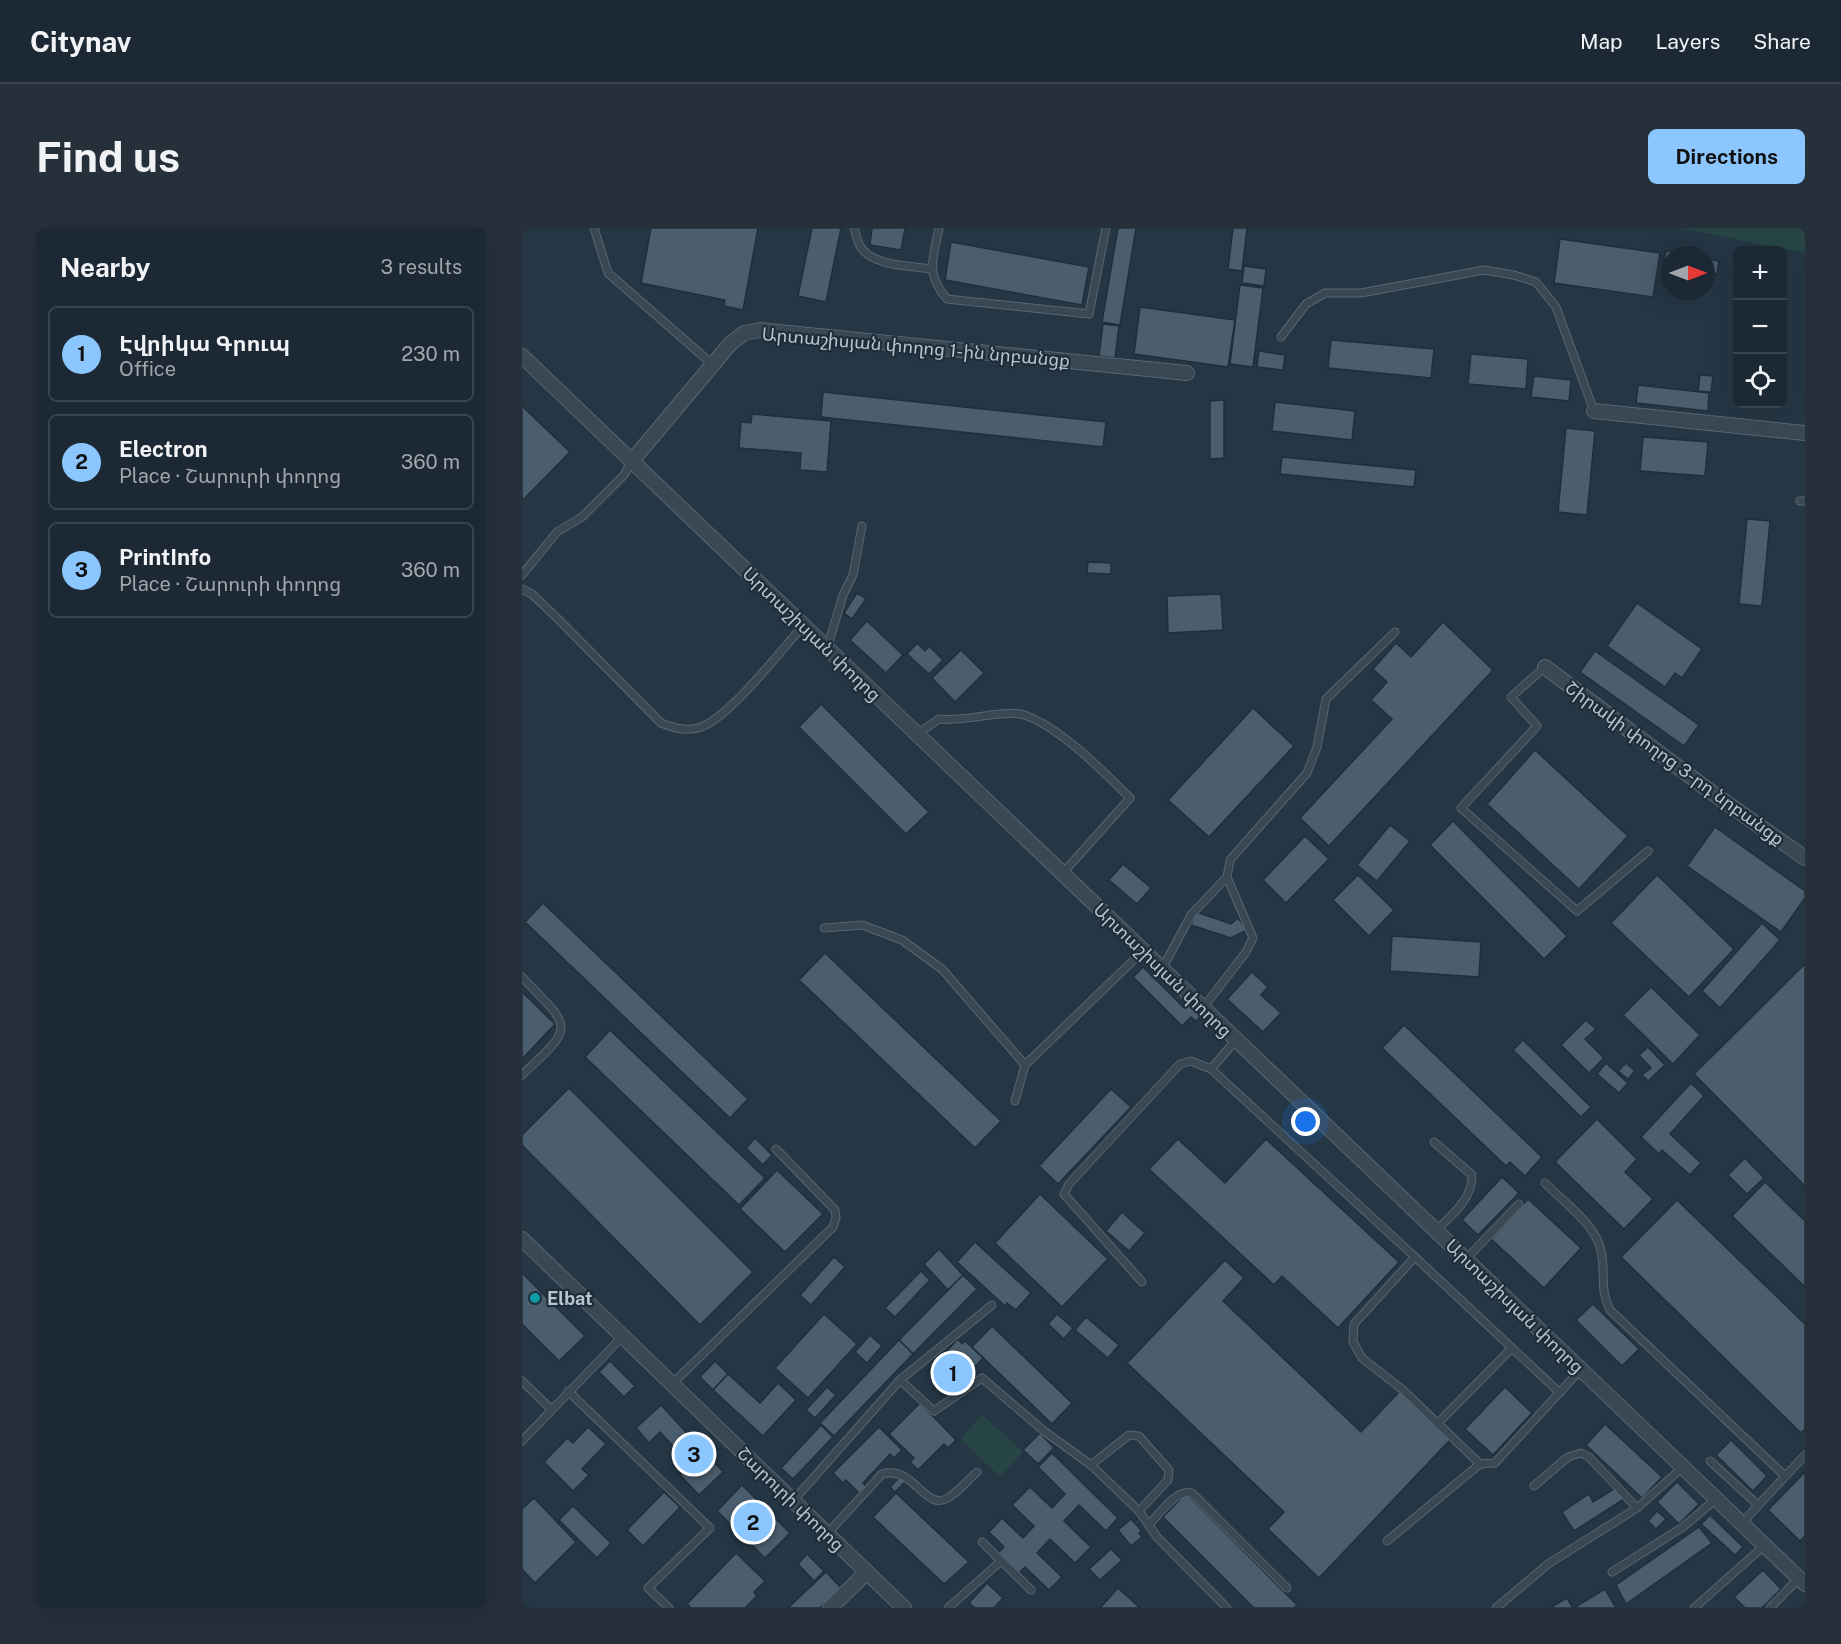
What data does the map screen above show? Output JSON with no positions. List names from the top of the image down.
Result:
{
  "streets": {
    "street": [
      "Արտաշիսյան փողոց 1-ին նրբանցք",
      "Արտաշիսյան փողոց",
      "Շիրակի փողոց 3-րդ նրբանցք",
      "Շարուրի փողոց"
    ]
  },
  "crossings": [
    ["Արտաշիսյան փողոց 1-ին նրբանցք", "Արտաշիսյան փողոց"]
  ],
  "places": ["Elbat"],
  "north": "right",
  "page": {
    "header": "Citynav",
    "nav": ["Map", "Layers", "Share"],
    "buttons": "Directions",
    "title": "Find us",
    "heading": ["Nearby", "3 results"],
    "map_buttons": ["+", "−"],
    "list": [
      {
        "mark": "1",
        "name": "Էվրիկա Գրուպ",
        "note": "Office",
        "value": "230 m"
      },
      {
        "mark": "2",
        "name": "Electron",
        "note": "Place · Շարուրի փողոց",
        "value": "360 m"
      },
      {
        "mark": "3",
        "name": "PrintInfo",
        "note": "Place · Շարուրի փողոց",
        "value": "360 m"
      }
    ],
    "pins": ["1", "3", "2"]
  }
}
